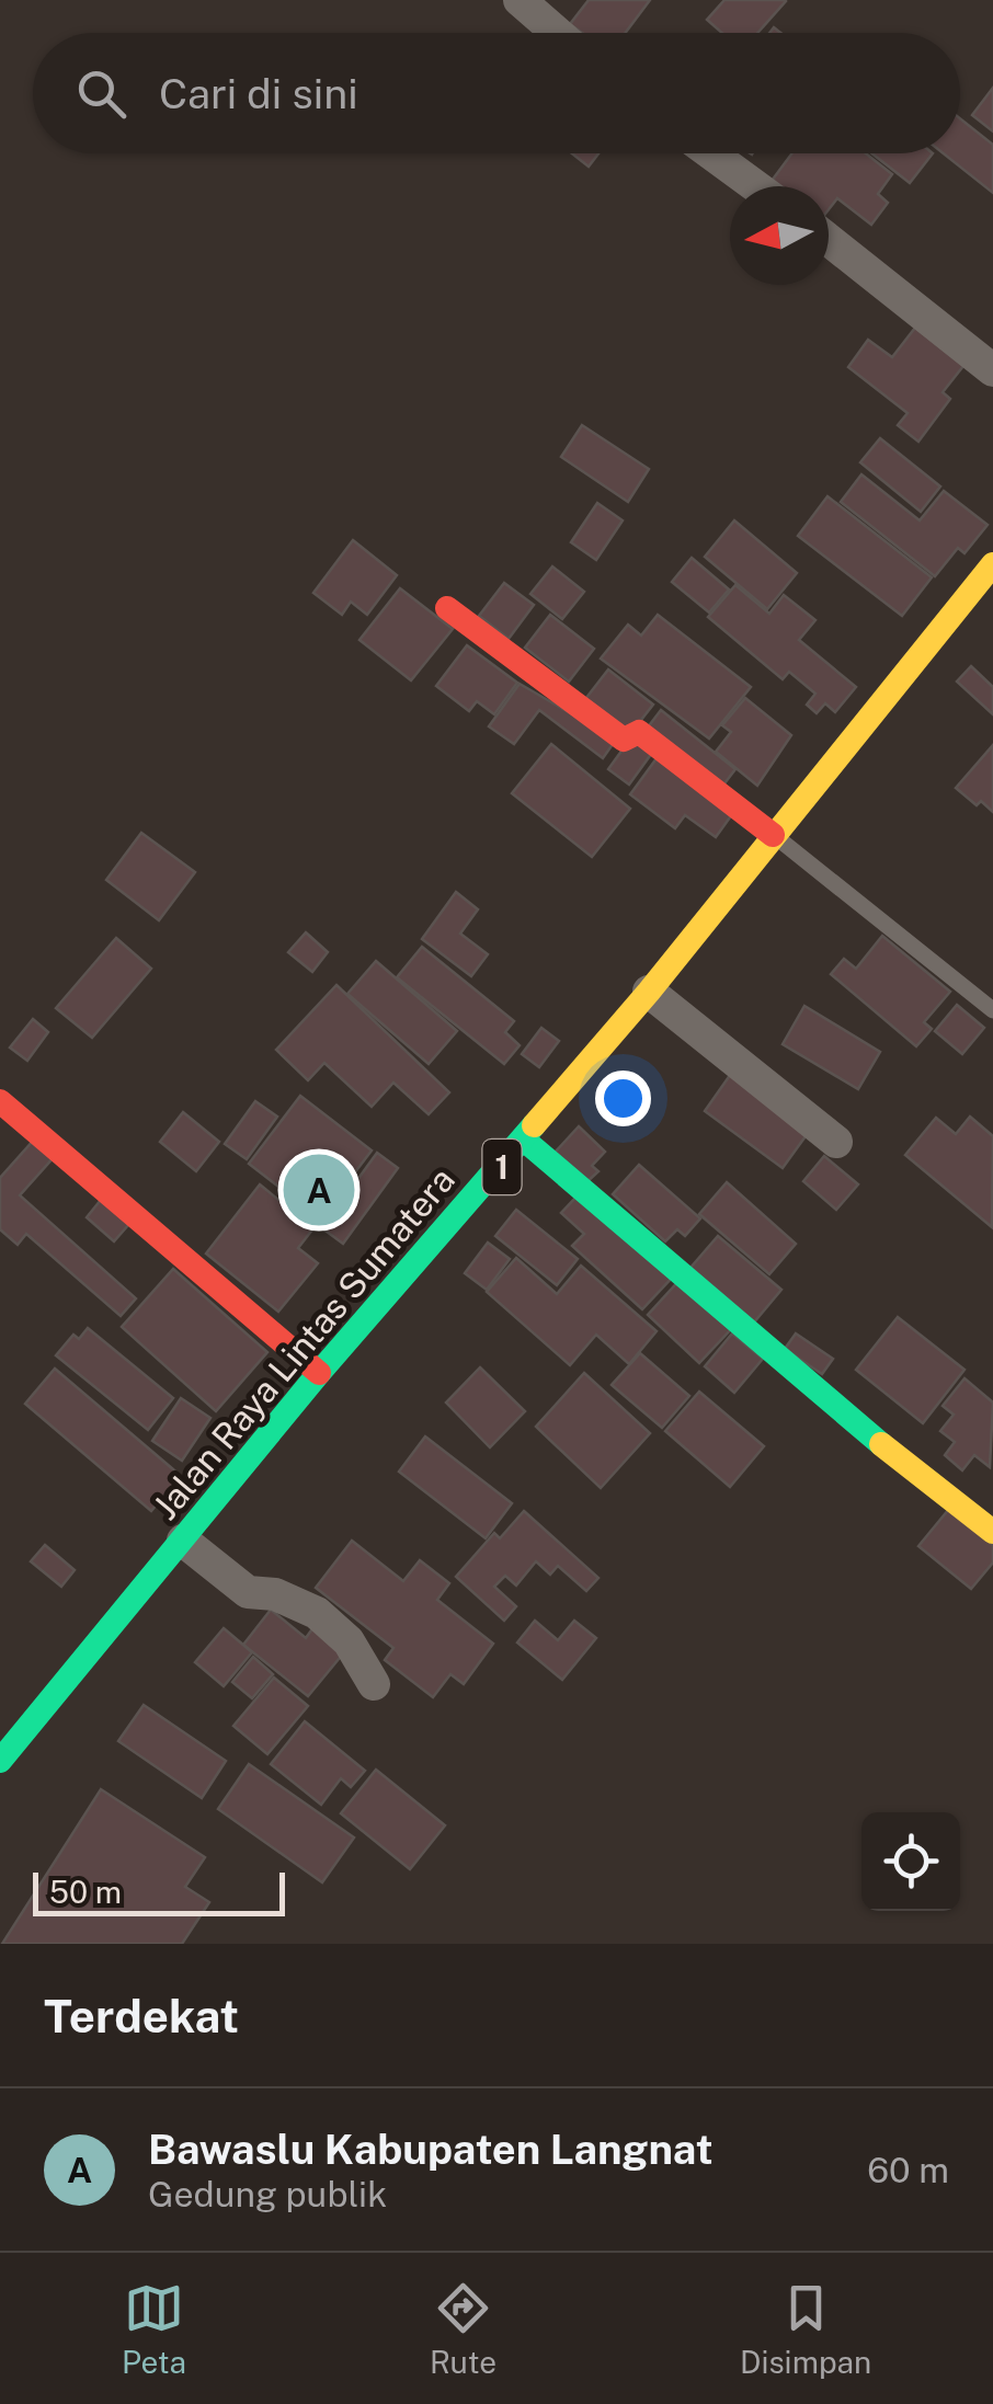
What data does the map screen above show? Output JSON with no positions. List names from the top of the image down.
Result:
{
  "streets": {
    "main road": ["1", "Jalan Raya Lintas Sumatera"]
  },
  "scale_bar": "50 m",
  "north": "left",
  "page": {
    "search": "Cari di sini",
    "pins": "A",
    "scale": "50 m",
    "heading": "Terdekat",
    "list": [
      {
        "mark": "A",
        "name": "Bawaslu Kabupaten Langnat",
        "note": "Gedung publik",
        "value": "60 m"
      }
    ],
    "nav": ["Peta", "Rute", "Disimpan"]
  }
}
